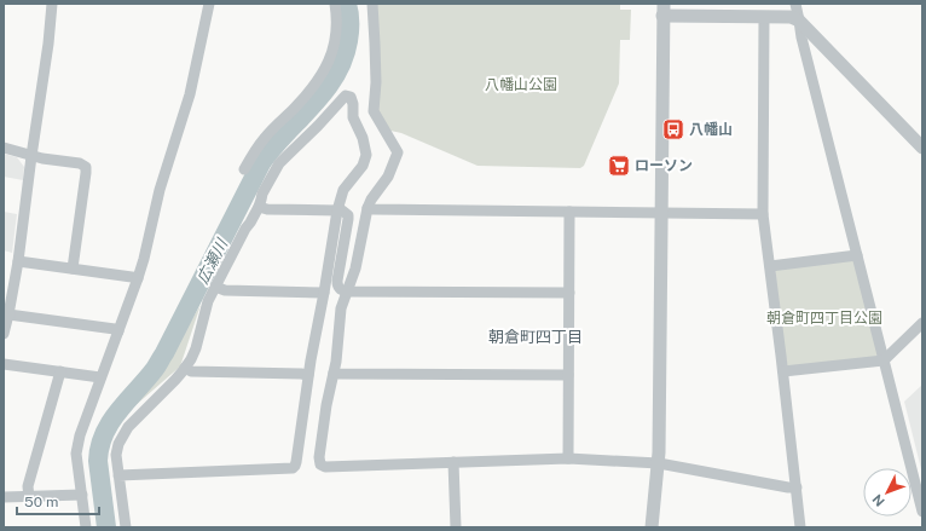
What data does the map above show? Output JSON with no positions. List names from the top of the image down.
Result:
{
  "districts": ["朝倉町四丁目"],
  "water": ["広瀬川"],
  "parks": ["八幡山公園", "朝倉町四丁目公園"],
  "places": {
    "bus stop": ["八幡山"],
    "supermarket": ["ローソン"]
  },
  "scale_bar": "50 m",
  "north": "bottom left"
}
